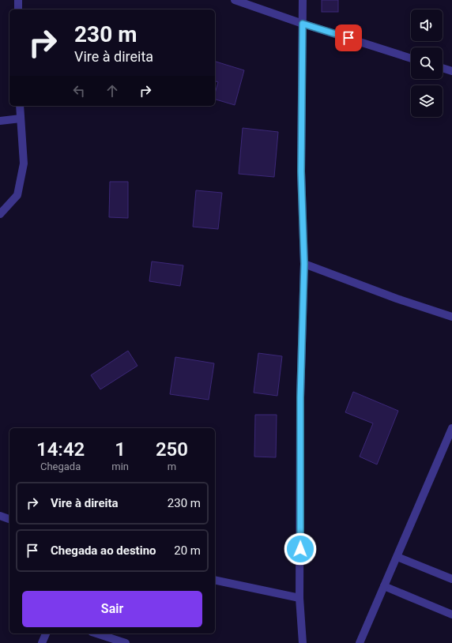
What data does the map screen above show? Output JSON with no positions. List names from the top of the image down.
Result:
{
  "page": {
    "turn": ["230 m", "Vire à direita"],
    "eta": [
      "14:42",
      "Chegada",
      "1",
      "min",
      "250",
      "m"
    ],
    "list": [
      {
        "name": "Vire à direita",
        "value": "230 m"
      },
      {
        "name": "Chegada ao destino",
        "value": "20 m"
      }
    ],
    "buttons": "Sair"
  }
}
